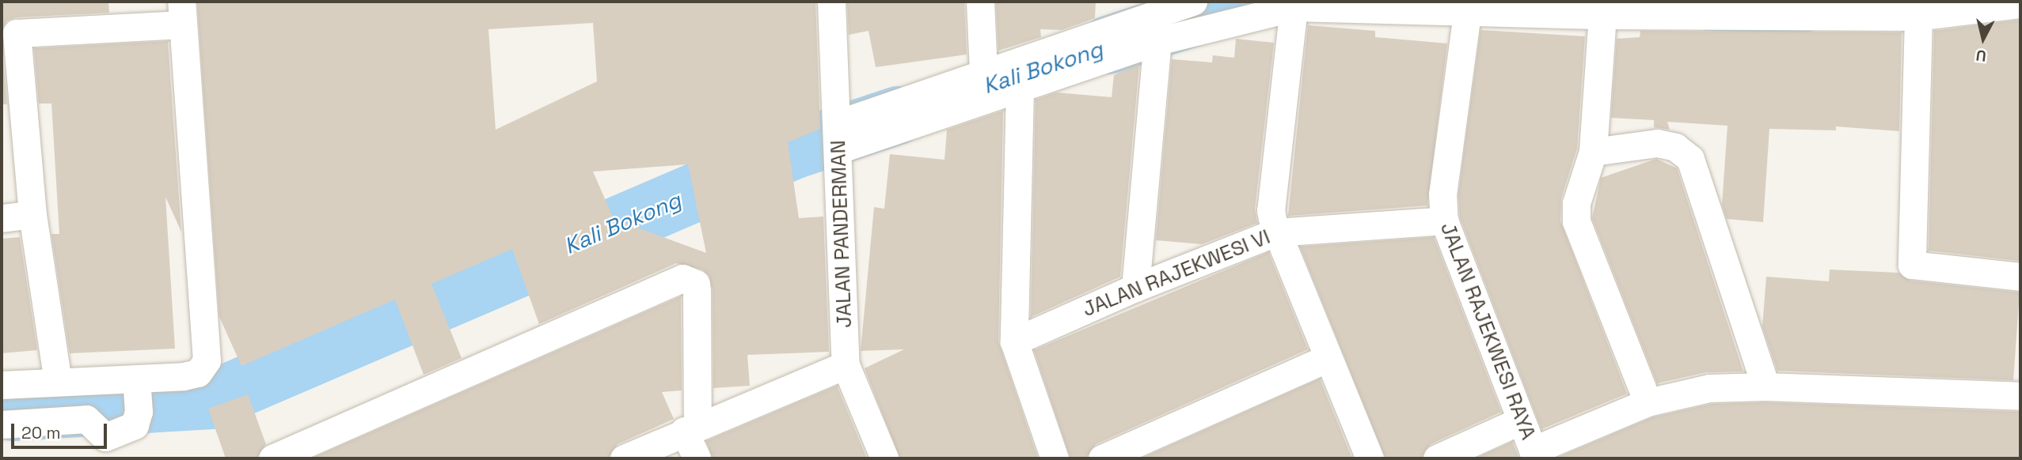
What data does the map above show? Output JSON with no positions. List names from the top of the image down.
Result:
{
  "streets": {
    "street": ["JALAN PANDERMAN", "JALAN RAJEKWESI VI", "JALAN RAJEKWESI RAYA"]
  },
  "crossings": [
    ["JALAN RAJEKWESI VI", "JALAN RAJEKWESI RAYA"]
  ],
  "water": ["Kali Bokong"],
  "scale_bar": "20 m",
  "north": "bottom"
}
